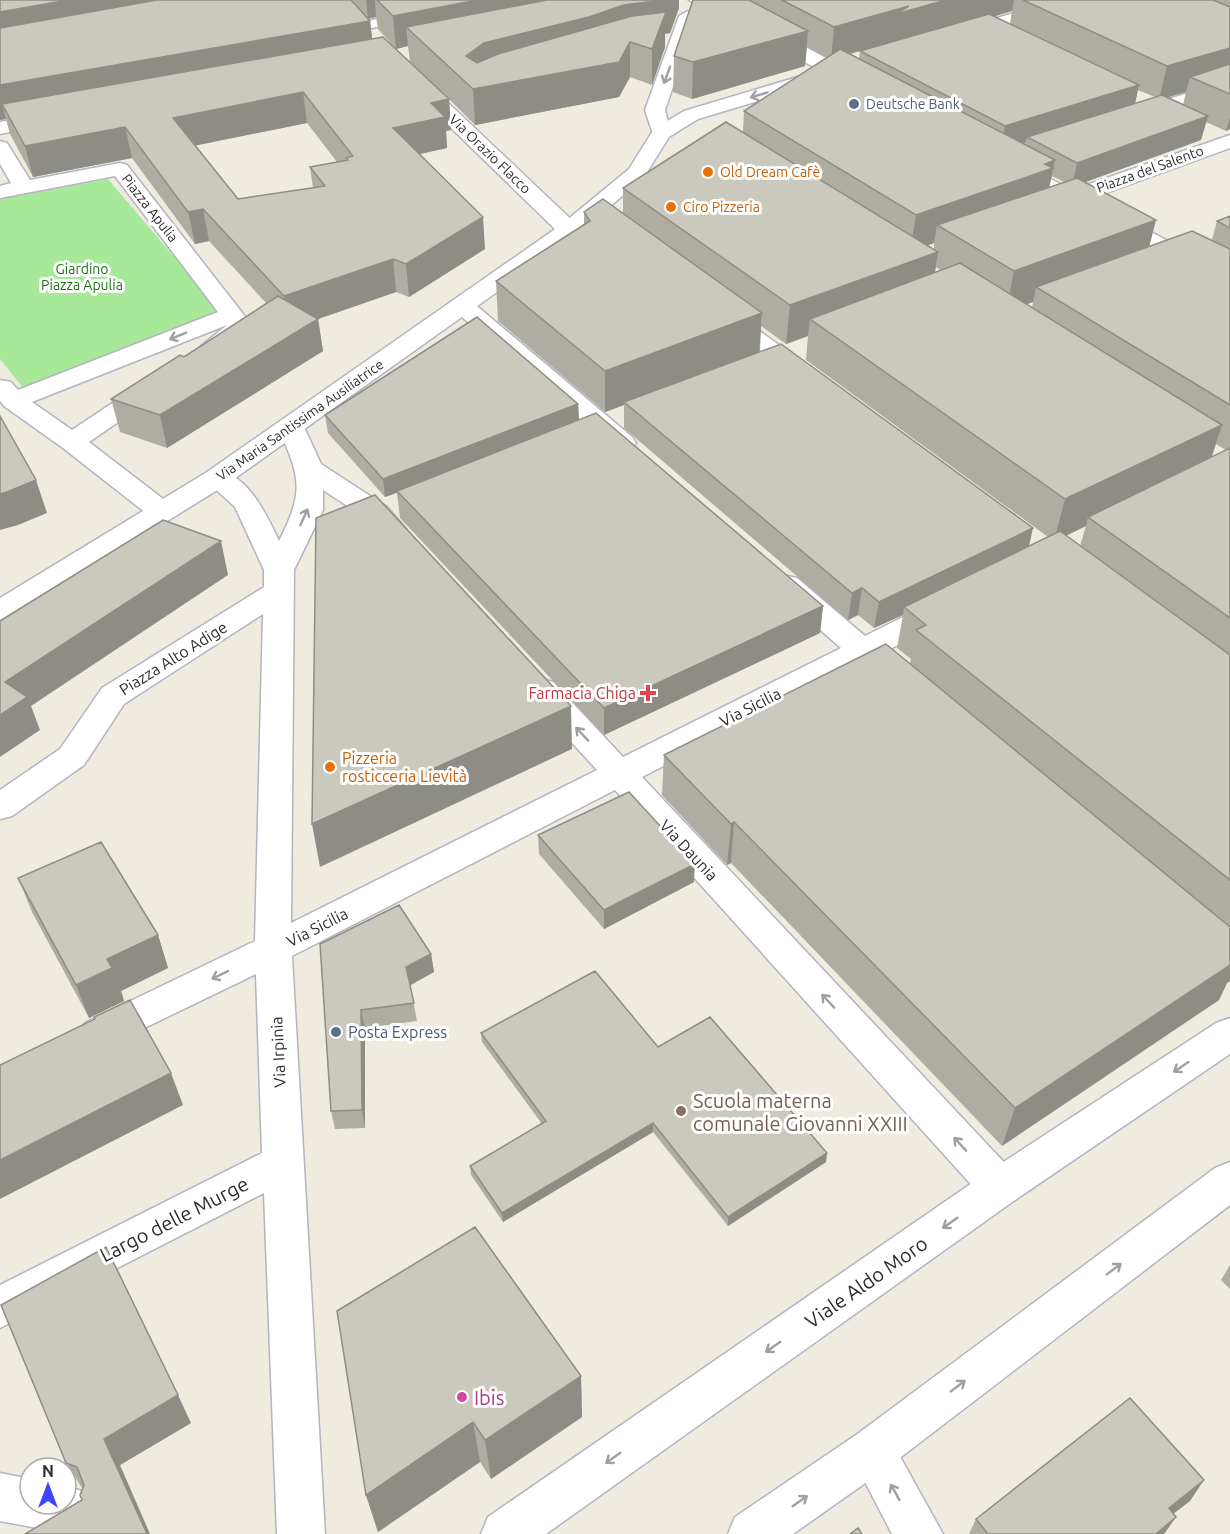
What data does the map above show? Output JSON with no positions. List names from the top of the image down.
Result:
{
  "streets": {
    "street": [
      "Via Orazio Flacco",
      "Piazza del Salento",
      "Piazza Apulia",
      "Via Maria Santissima Ausiliatrice",
      "Piazza Alto Adige",
      "Via Sicilia",
      "Via Daunia",
      "Via Irpinia",
      "Largo delle Murge",
      "Viale Aldo Moro"
    ]
  },
  "crossings": [
    ["Via Orazio Flacco", "Via Maria Santissima Ausiliatrice"],
    ["Piazza Alto Adige", "Via Irpinia"],
    ["Via Sicilia", "Via Daunia"],
    ["Via Sicilia", "Via Irpinia"],
    ["Via Daunia", "Viale Aldo Moro"],
    ["Via Irpinia", "Largo delle Murge"]
  ],
  "one_way": ["Via Daunia"],
  "parks": ["Giardino Piazza Apulia"],
  "places": {
    "other": [
      "Deutsche Bank",
      "Old Dream Cafè",
      "Ciro Pizzeria",
      "Pizzeria rosticceria Lievità",
      "Posta Express",
      "Scuola materna comunale Giovanni XXIII",
      "Ibis"
    ],
    "health": ["Farmacia Chiga"]
  },
  "north": "top"
}
